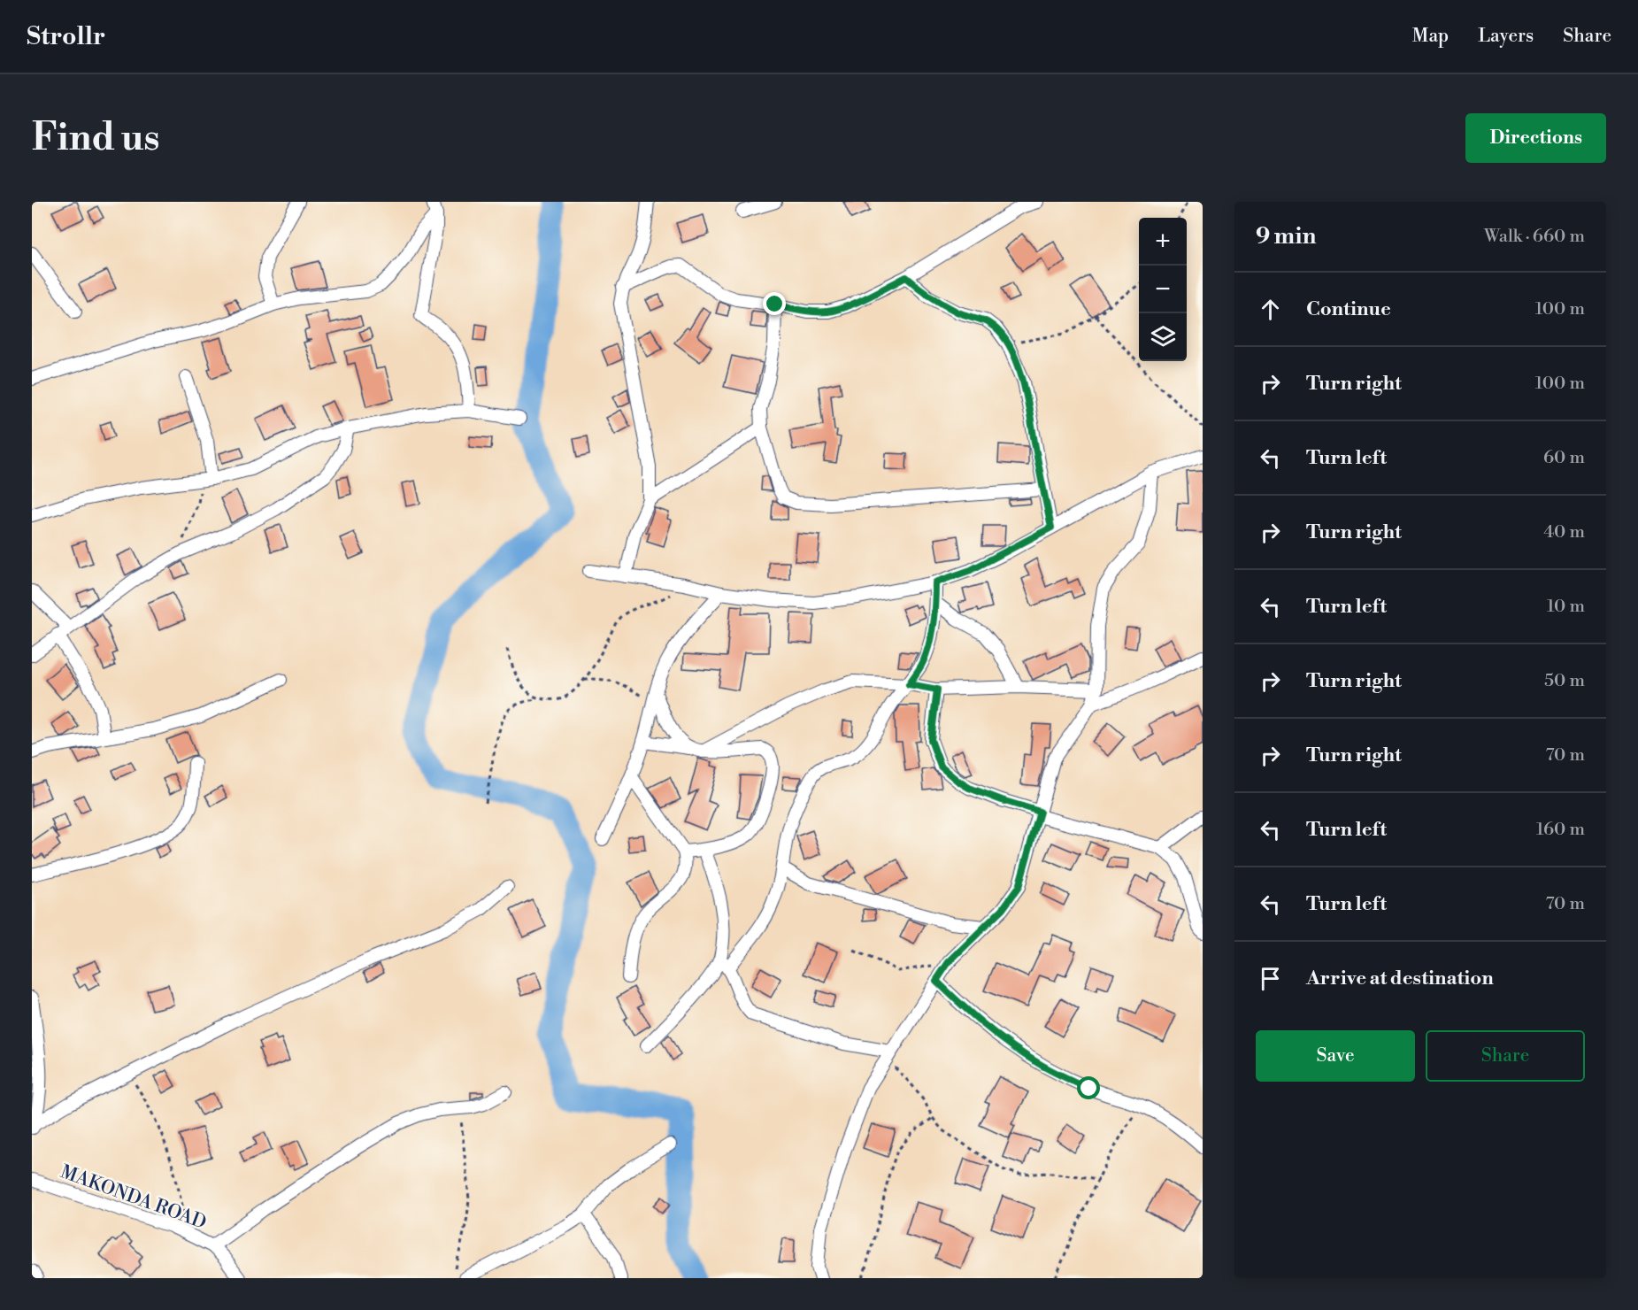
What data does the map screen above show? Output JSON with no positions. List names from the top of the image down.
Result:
{
  "streets": {
    "street": ["MAKONDA ROAD"]
  },
  "page": {
    "header": "Strollr",
    "nav": ["Map", "Layers", "Share"],
    "buttons": [
      "Directions",
      ["Save", "Share"]
    ],
    "title": "Find us",
    "heading": ["9 min", "Walk · 660 m"],
    "map_buttons": ["+", "−"],
    "list": [
      ["Continue", "100 m"],
      ["Turn right", "100 m"],
      ["Turn left", "60 m"],
      ["Turn right", "40 m"],
      ["Turn left", "10 m"],
      ["Turn right", "50 m"],
      ["Turn right", "70 m"],
      ["Turn left", "160 m"],
      ["Turn left", "70 m"],
      "Arrive at destination"
    ]
  }
}
